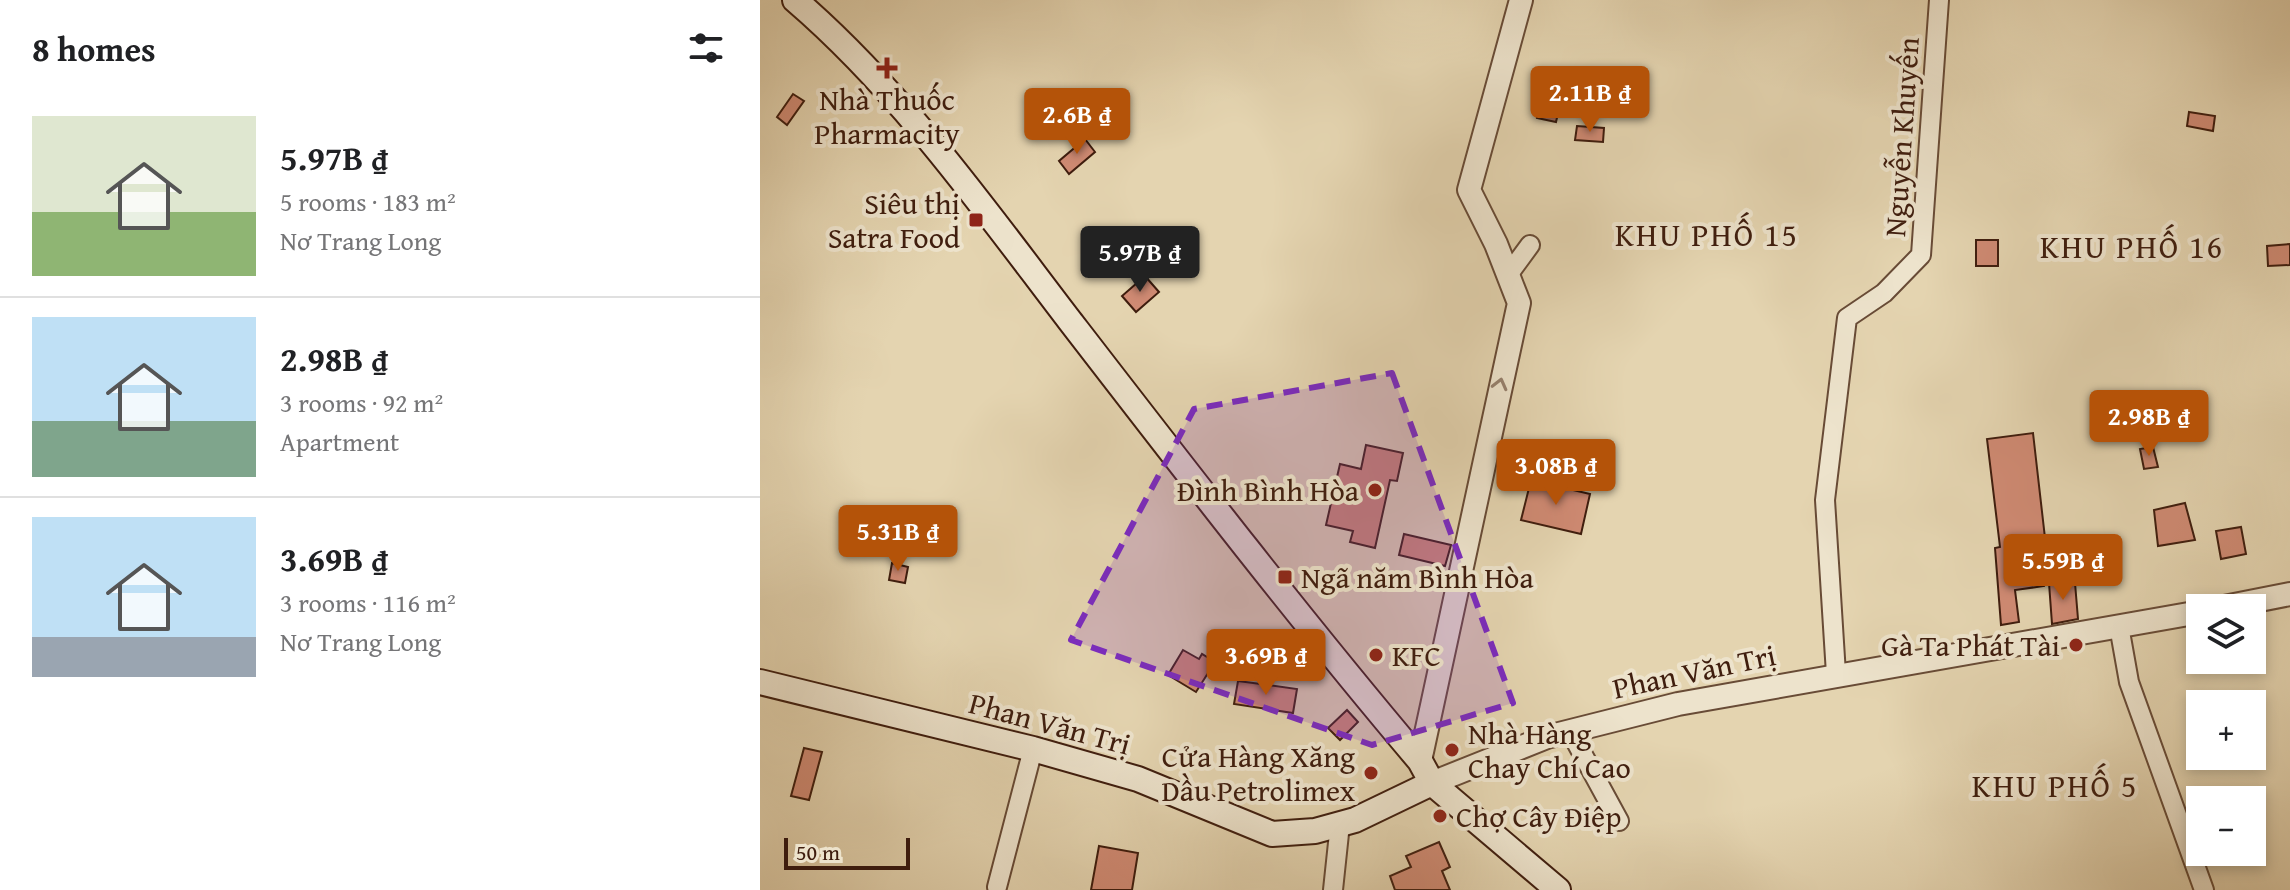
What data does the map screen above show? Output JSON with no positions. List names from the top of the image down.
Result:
{
  "streets": {
    "main road": ["Phan Văn Trị"],
    "street": ["Nguyễn Khuyến"]
  },
  "crossings": [
    ["Nguyễn Khuyến", "Phan Văn Trị"]
  ],
  "districts": ["KHU PHỐ 15", "KHU PHỐ 16", "KHU PHỐ 5"],
  "places": {
    "health": ["Nhà Thuốc Pharmacity"],
    "transit": ["Siêu thị Satra Food", "Ngã năm Bình Hòa"],
    "other": [
      "Đình Bình Hòa",
      "Gà Ta Phát Tài",
      "KFC",
      "Nhà Hàng Chay Chí Cao",
      "Cửa Hàng Xăng Dầu Petrolimex",
      "Chợ Cây Điệp"
    ]
  },
  "scale_bar": "50 m",
  "page": {
    "heading": "8 homes",
    "price": [
      "2.11B ₫",
      "2.6B ₫",
      "5.97B ₫",
      "2.98B ₫",
      "3.08B ₫",
      "5.31B ₫",
      "5.59B ₫",
      "3.69B ₫"
    ],
    "list": [
      {
        "name": "5.97B ₫",
        "note": "5 rooms · 183 m² · Nơ Trang Long"
      },
      {
        "name": "2.98B ₫",
        "note": "3 rooms · 92 m² · Apartment"
      },
      {
        "name": "3.69B ₫",
        "note": "3 rooms · 116 m² · Nơ Trang Long"
      }
    ],
    "map_buttons": ["+", "−"],
    "scale": "50 m"
  }
}
